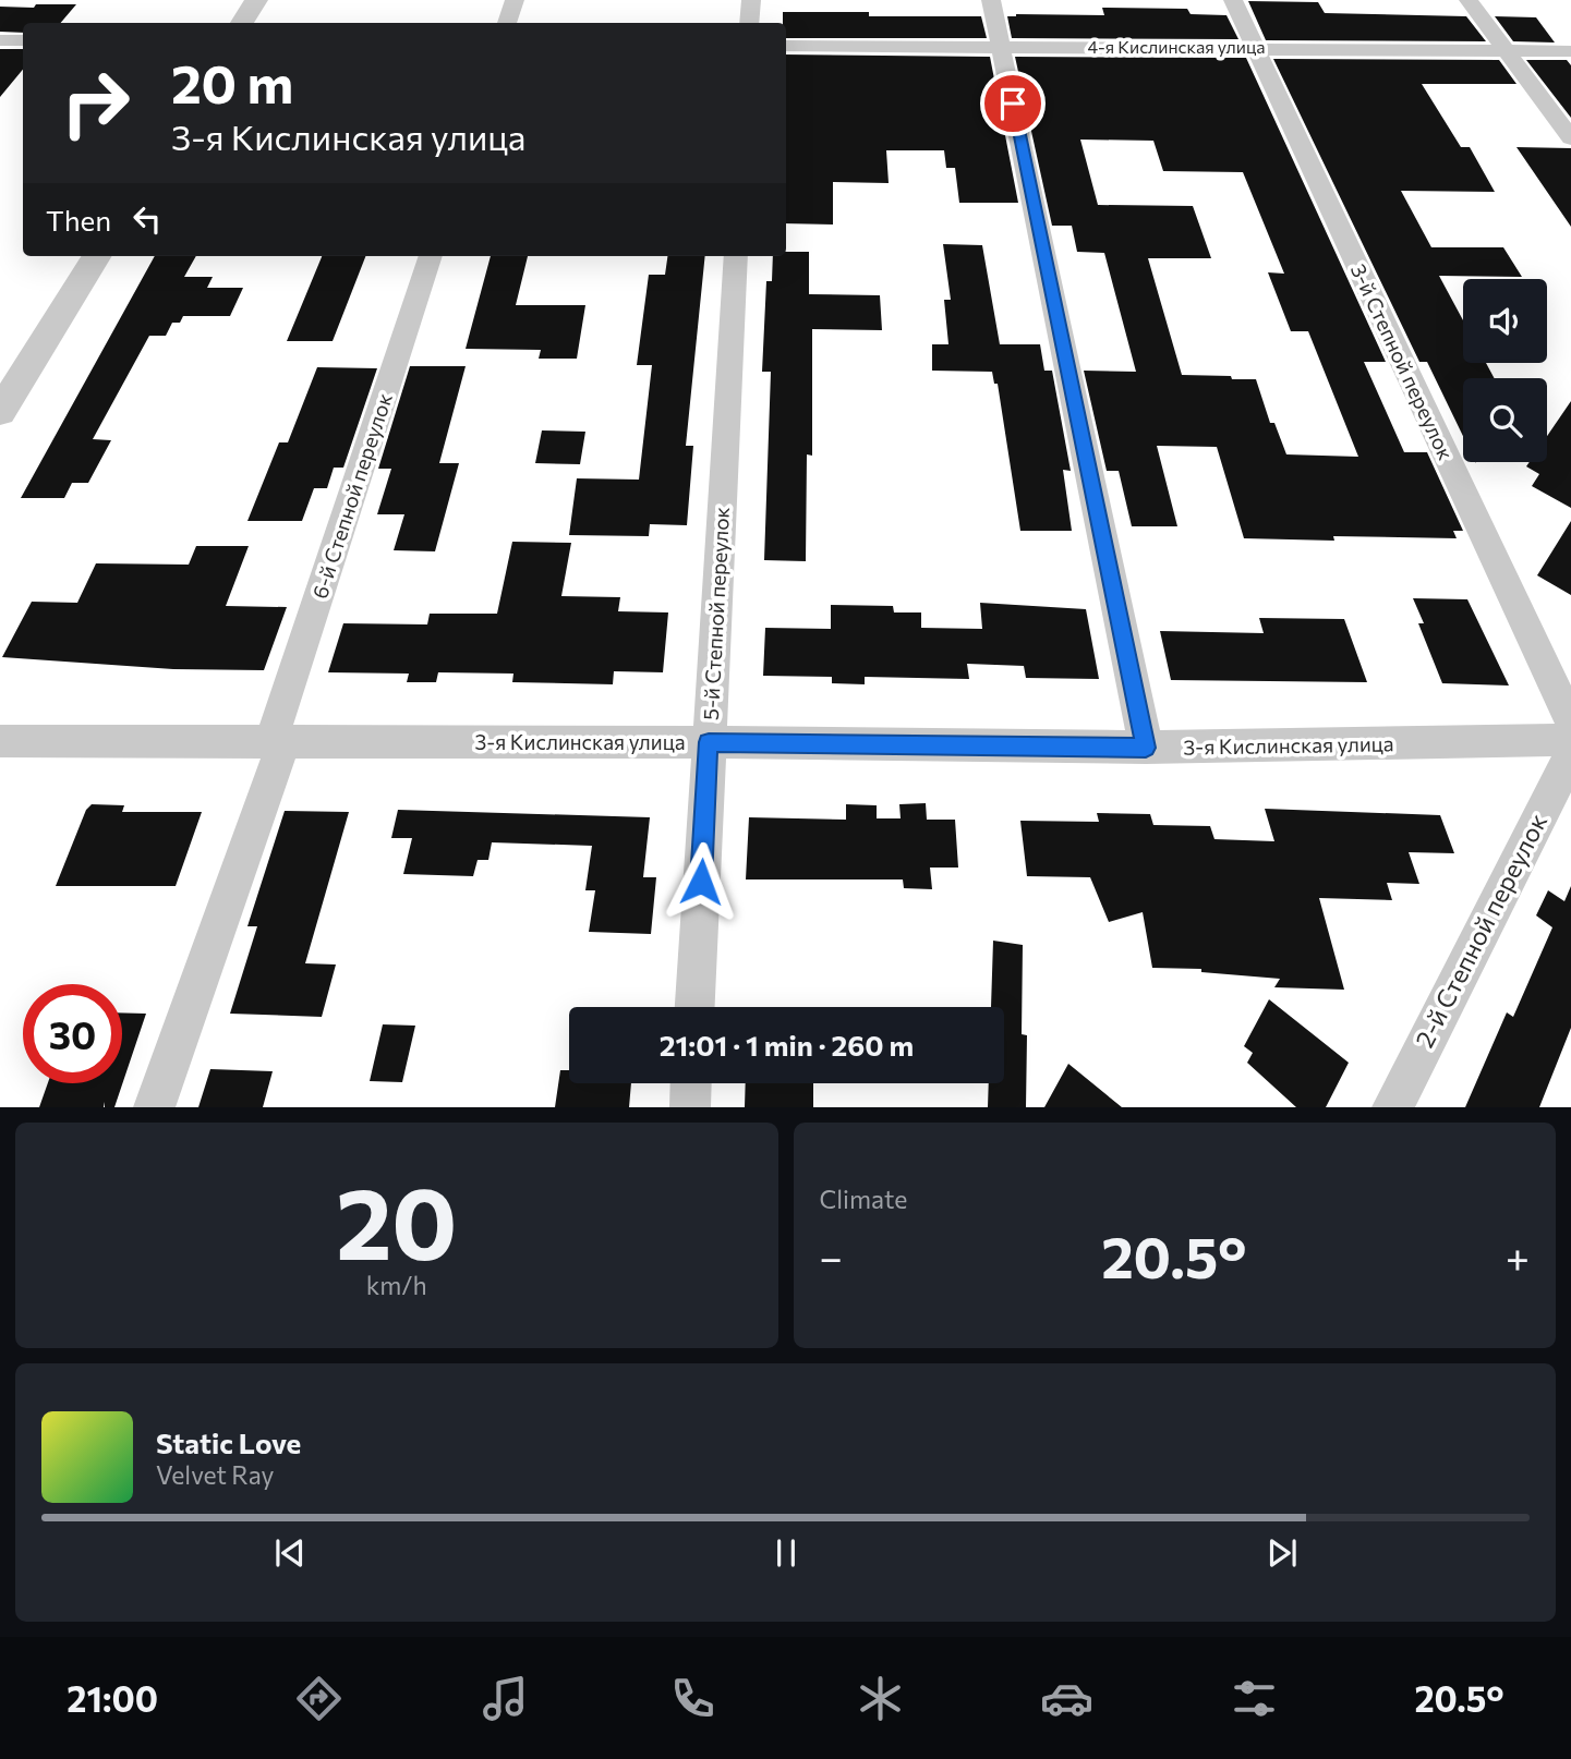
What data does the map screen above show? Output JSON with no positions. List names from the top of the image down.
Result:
{
  "streets": {
    "street": [
      "4-я Кислинская улица",
      "3-й Степной переулок",
      "6-й Степной переулок",
      "5-й Степной переулок",
      "3-я Кислинская улица",
      "2-й Степной переулок"
    ]
  },
  "crossings": [
    ["4-я Кислинская улица", "3-й Степной переулок"],
    ["6-й Степной переулок", "3-я Кислинская улица"],
    ["5-й Степной переулок", "3-я Кислинская улица"]
  ],
  "page": {
    "turn": ["20 m", "3-я Кислинская улица"],
    "then": "Then",
    "limit": "30",
    "trip": "21:01 · 1 min · 260 m",
    "tile": [
      ["20", "km/h"],
      "Climate"
    ],
    "heat": ["−", "20.5°", "+"],
    "song": ["Static Love", "Velvet Ray"],
    "tabs": ["21:00", "20.5°"]
  }
}
